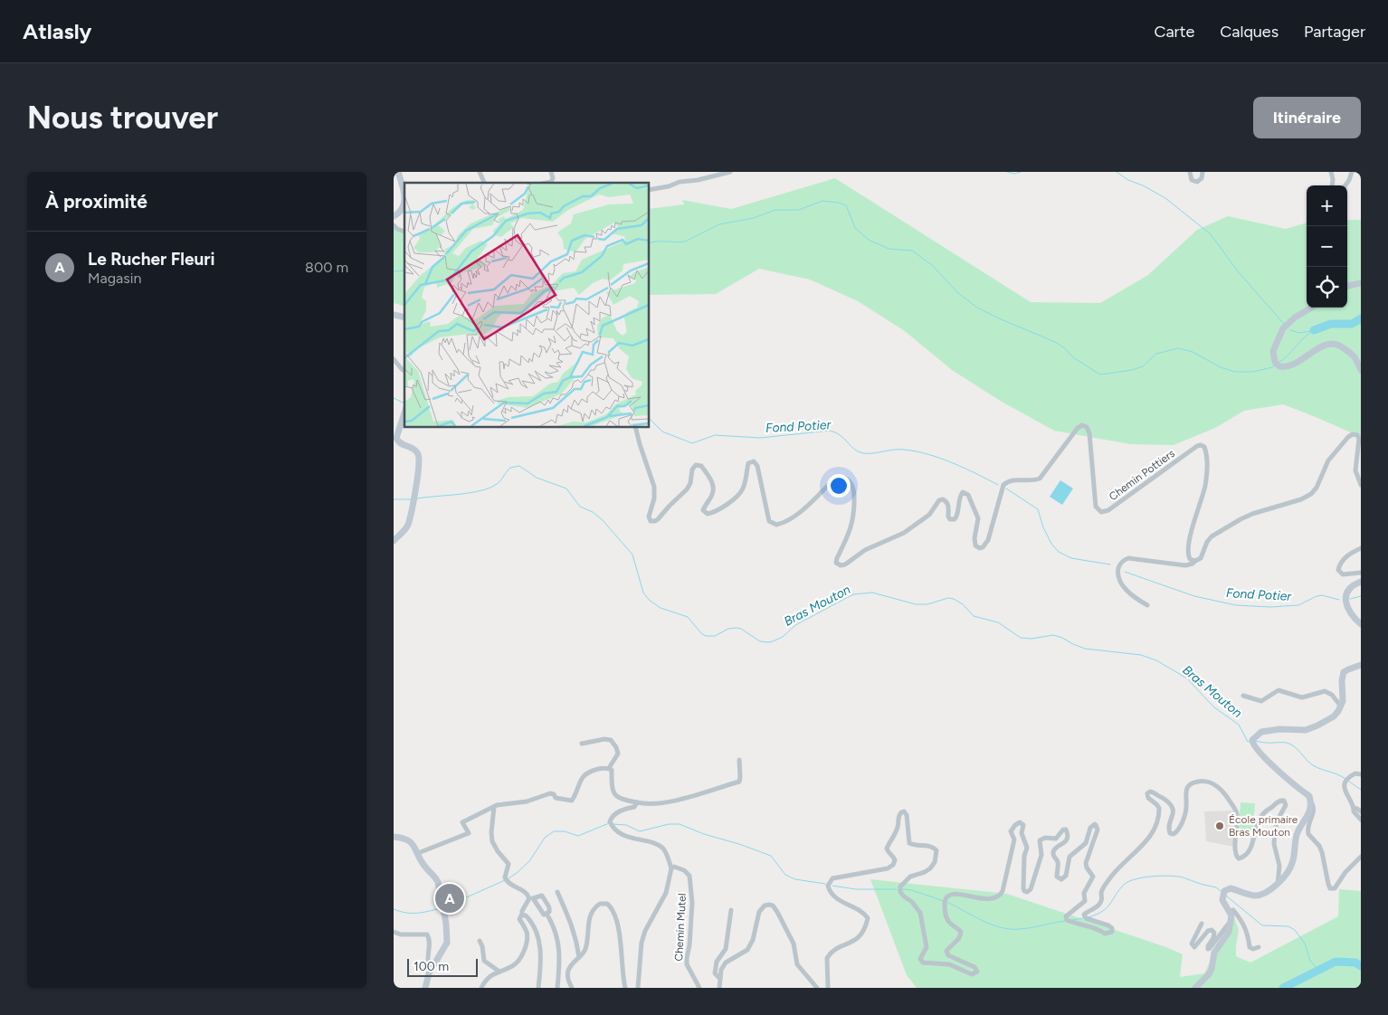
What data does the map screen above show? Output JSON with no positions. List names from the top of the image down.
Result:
{
  "streets": {
    "street": ["Chemin Pottiers", "Chemin Mutel"]
  },
  "water": ["Fond Potier", "Bras Mouton"],
  "places": ["École primaire Bras Mouton"],
  "scale_bar": "100 m",
  "page": {
    "header": "Atlasly",
    "nav": ["Carte", "Calques", "Partager"],
    "buttons": "Itinéraire",
    "title": "Nous trouver",
    "heading": "À proximité",
    "map_buttons": ["+", "−"],
    "list": [
      {
        "mark": "A",
        "name": "Le Rucher Fleuri",
        "note": "Magasin",
        "value": "800 m"
      }
    ],
    "pins": "A",
    "scale": "100 m"
  }
}
